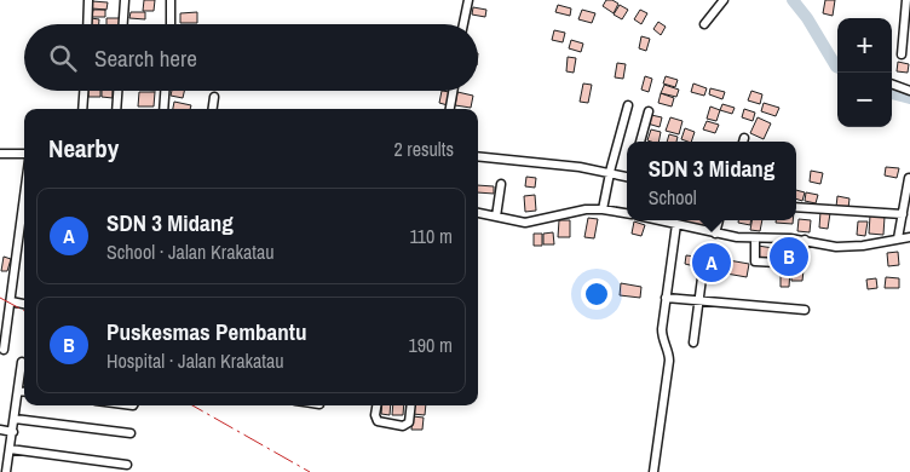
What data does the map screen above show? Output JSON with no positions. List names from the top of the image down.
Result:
{
  "page": {
    "map_buttons": ["+", "−"],
    "search": "Search here",
    "heading": ["Nearby", "2 results"],
    "popup": ["SDN 3 Midang", "School"],
    "list": [
      {
        "mark": "A",
        "name": "SDN 3 Midang",
        "note": "School · Jalan Krakatau",
        "value": "110 m"
      },
      {
        "mark": "B",
        "name": "Puskesmas Pembantu",
        "note": "Hospital · Jalan Krakatau",
        "value": "190 m"
      }
    ],
    "pins": ["B", "A"]
  }
}
